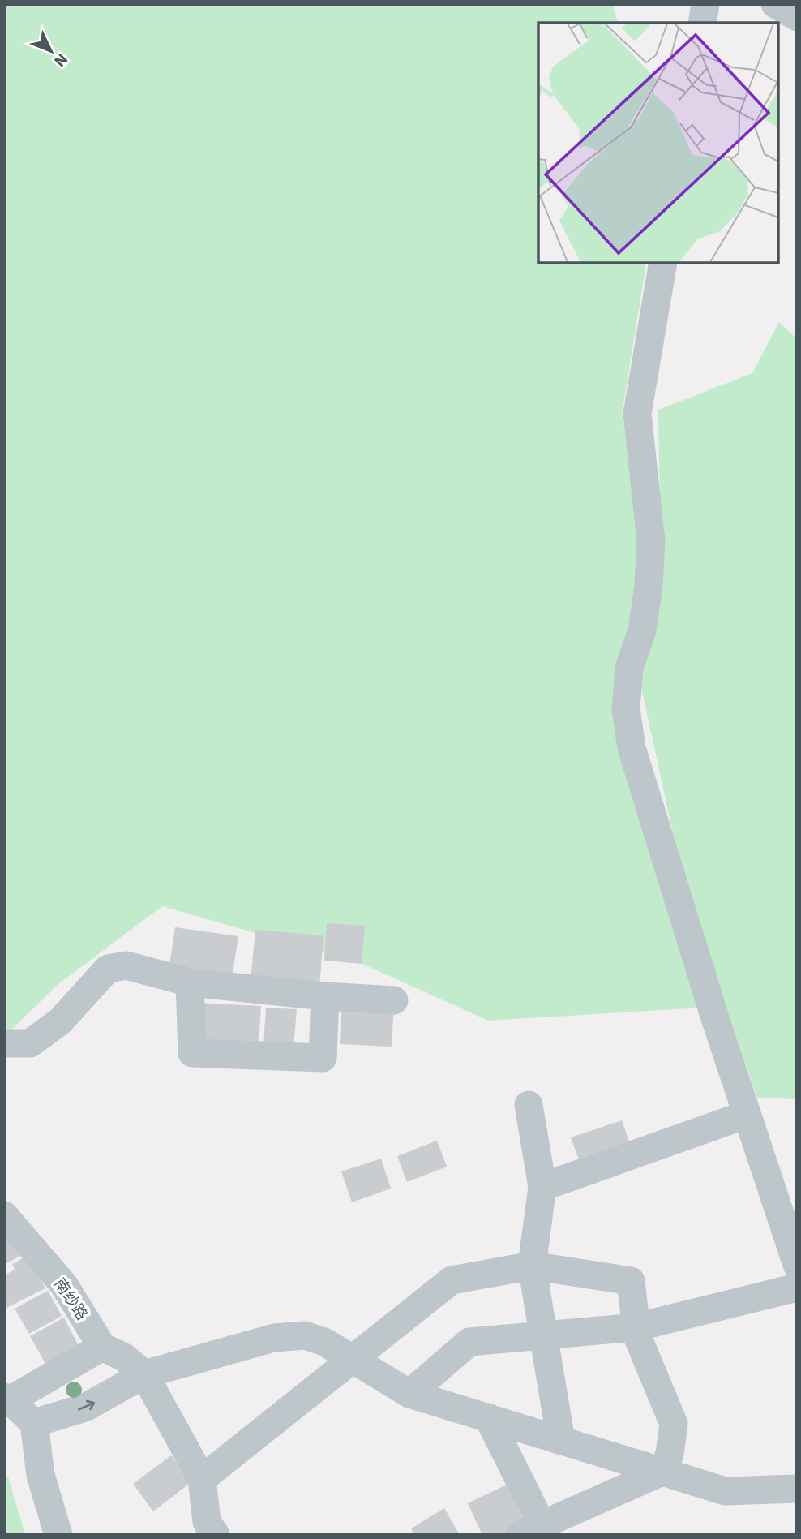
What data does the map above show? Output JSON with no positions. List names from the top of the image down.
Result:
{
  "streets": {
    "street": ["南纱路"]
  },
  "north": "bottom right"
}
